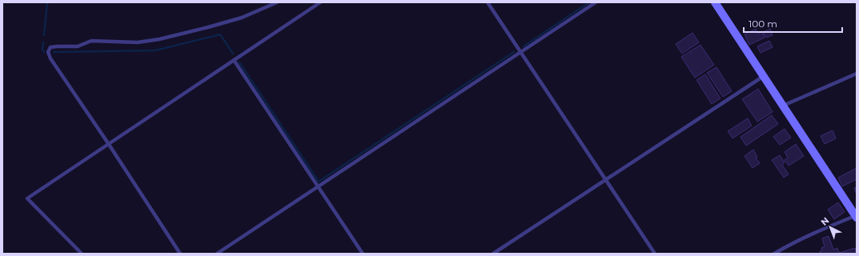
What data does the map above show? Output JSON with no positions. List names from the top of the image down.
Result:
{
  "scale_bar": "100 m",
  "north": "top left"
}
